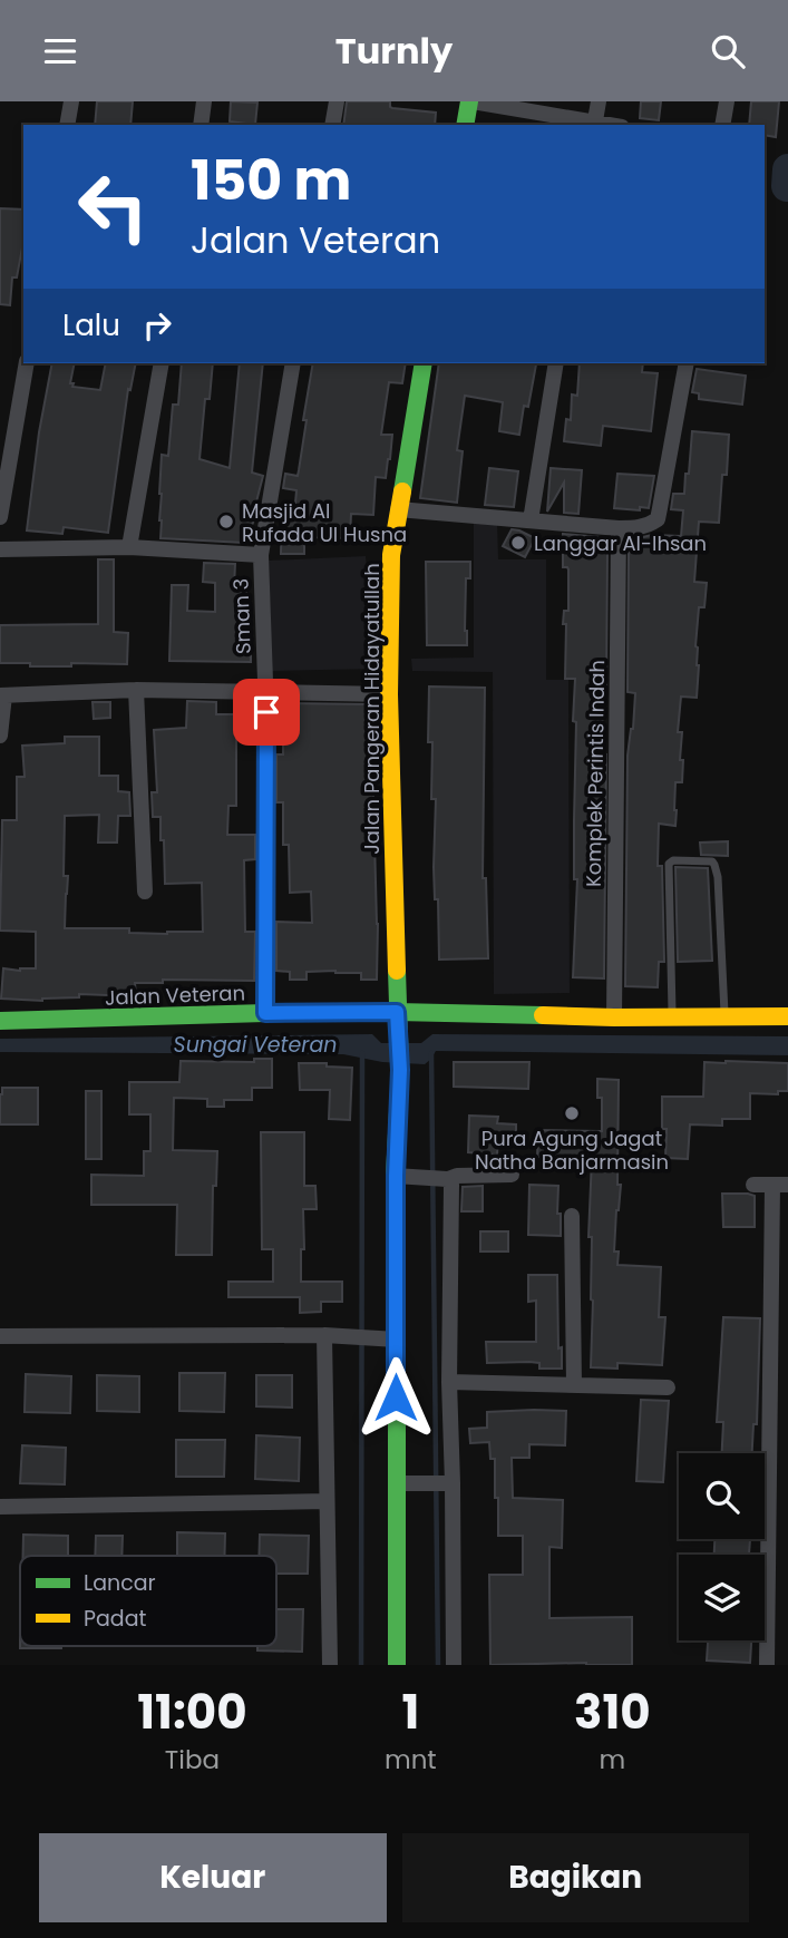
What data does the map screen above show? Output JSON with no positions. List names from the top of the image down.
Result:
{
  "streets": {
    "main road": ["Jalan Pangeran Hidayatullah", "Jalan Veteran"],
    "street": ["Sman 3", "Komplek Perintis Indah"]
  },
  "crossings": [
    ["Sman 3", "Jalan Veteran"],
    ["Jalan Pangeran Hidayatullah", "Jalan Veteran"],
    ["Komplek Perintis Indah", "Jalan Veteran"]
  ],
  "water": ["Sungai Veteran"],
  "places": ["Masjid Al Rufada Ul Husna", "Langgar Al-Ihsan", "Pura Agung Jagat Natha Banjarmasin"],
  "legend": ["Lancar", "Padat"],
  "page": {
    "header": "Turnly",
    "turn": ["150 m", "Jalan Veteran"],
    "then": "Lalu",
    "eta": [
      "11:00",
      "Tiba",
      "1",
      "mnt",
      "310",
      "m"
    ],
    "buttons": ["Keluar", "Bagikan"]
  }
}
